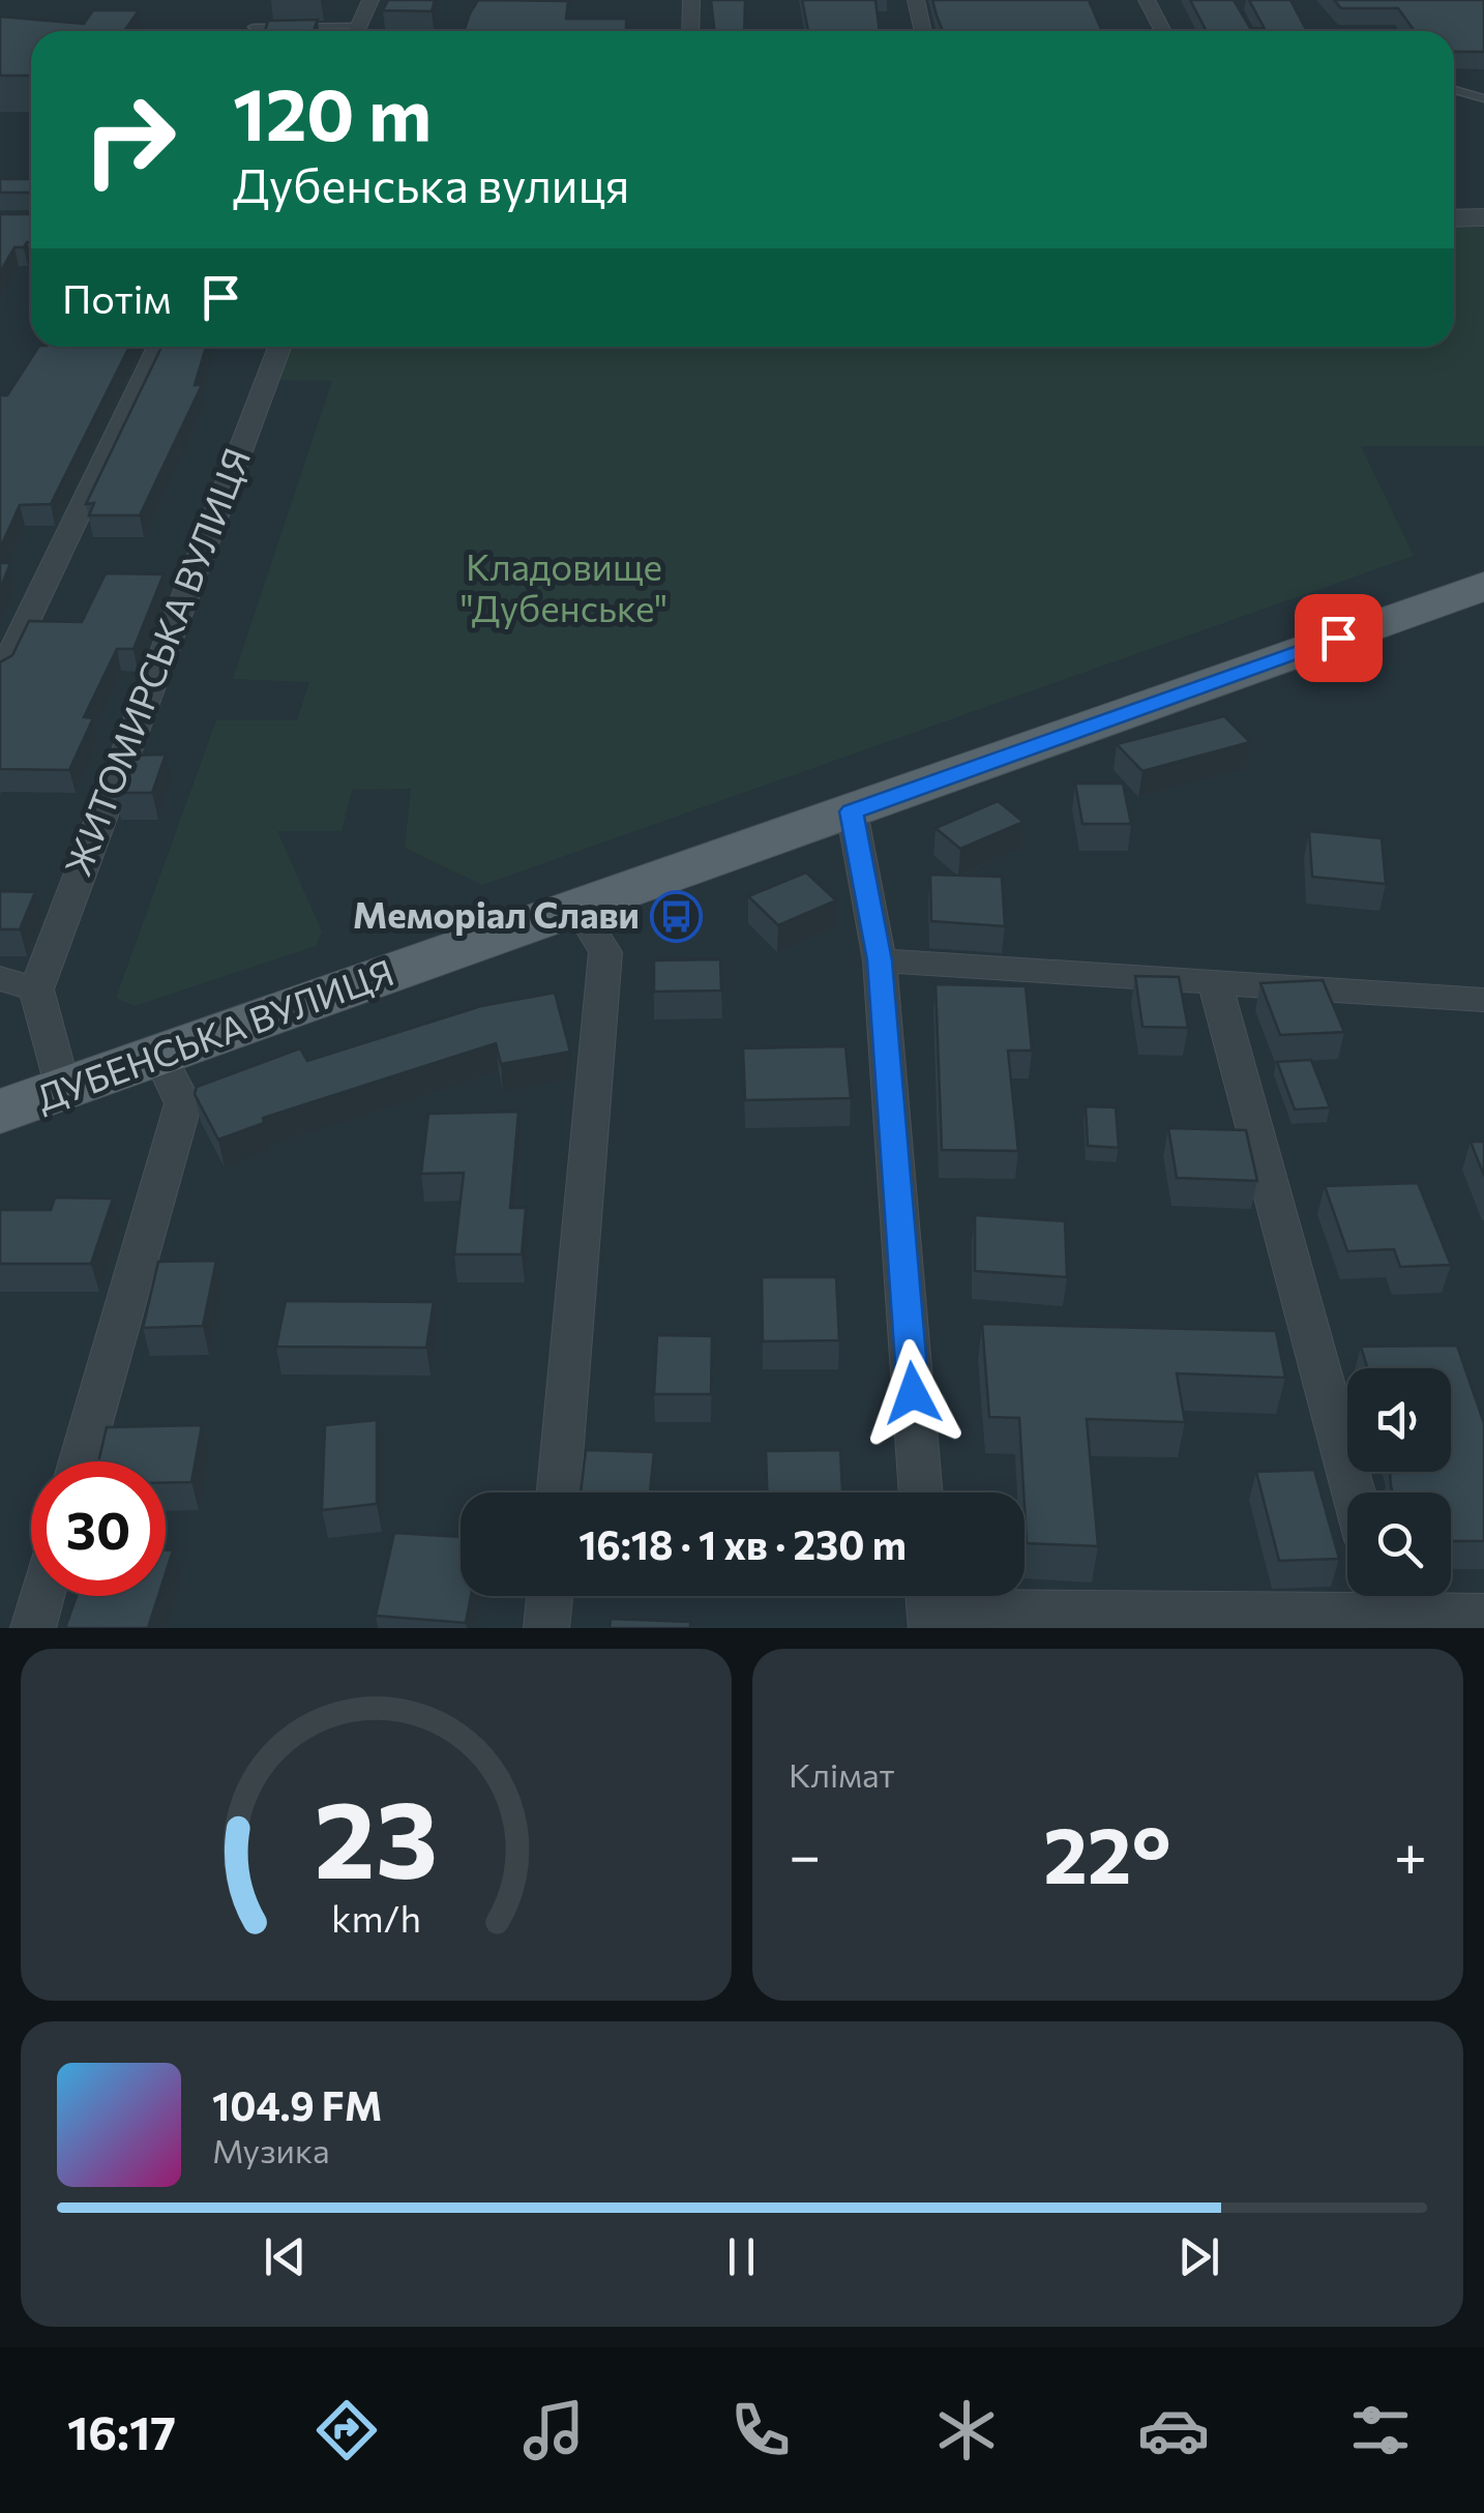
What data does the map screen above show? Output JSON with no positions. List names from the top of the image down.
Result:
{
  "streets": {
    "main road": ["ДУБЕНСЬКА ВУЛИЦЯ"],
    "street": ["ЖИТОМИРСЬКА ВУЛИЦЯ"]
  },
  "parks": ["Кладовище \"Дубенське\""],
  "places": {
    "bus stop": ["Меморіал Слави"]
  },
  "page": {
    "turn": ["120 m", "Дубенська вулиця"],
    "then": "Потім",
    "limit": "30",
    "trip": "16:18 · 1 хв · 230 m",
    "tile": "Клімат",
    "heat": ["−", "22°", "+"],
    "song": ["104.9 FM", "Музика"],
    "tabs": "16:17",
    "gauge": ["23", "km/h"]
  }
}
